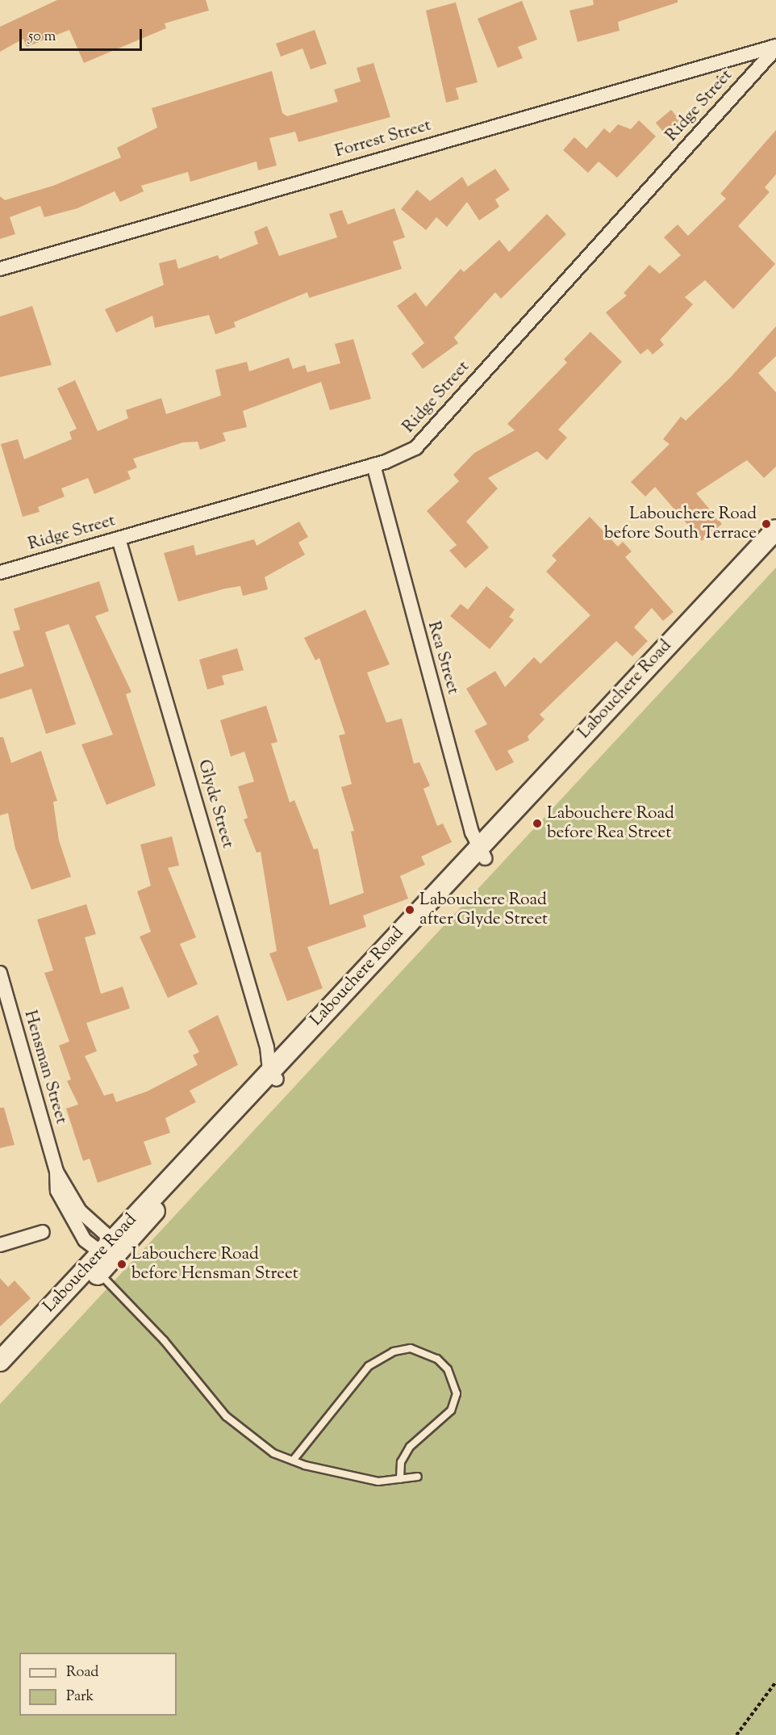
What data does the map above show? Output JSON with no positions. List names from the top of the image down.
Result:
{
  "streets": {
    "main road": ["Labouchere Road"],
    "street": [
      "Ridge Street",
      "Forrest Street",
      "Rea Street",
      "Glyde Street",
      "Hensman Street"
    ]
  },
  "crossings": [
    ["Ridge Street", "Forrest Street"],
    ["Ridge Street", "Rea Street"],
    ["Ridge Street", "Glyde Street"],
    ["Rea Street", "Labouchere Road"],
    ["Labouchere Road", "Glyde Street"],
    ["Labouchere Road", "Hensman Street"]
  ],
  "places": [
    "Labouchere Road before South Terrace",
    "Labouchere Road before Rea Street",
    "Labouchere Road after Glyde Street",
    "Labouchere Road before Hensman Street"
  ],
  "legend": ["Road", "Park"],
  "scale_bar": "50 m"
}
